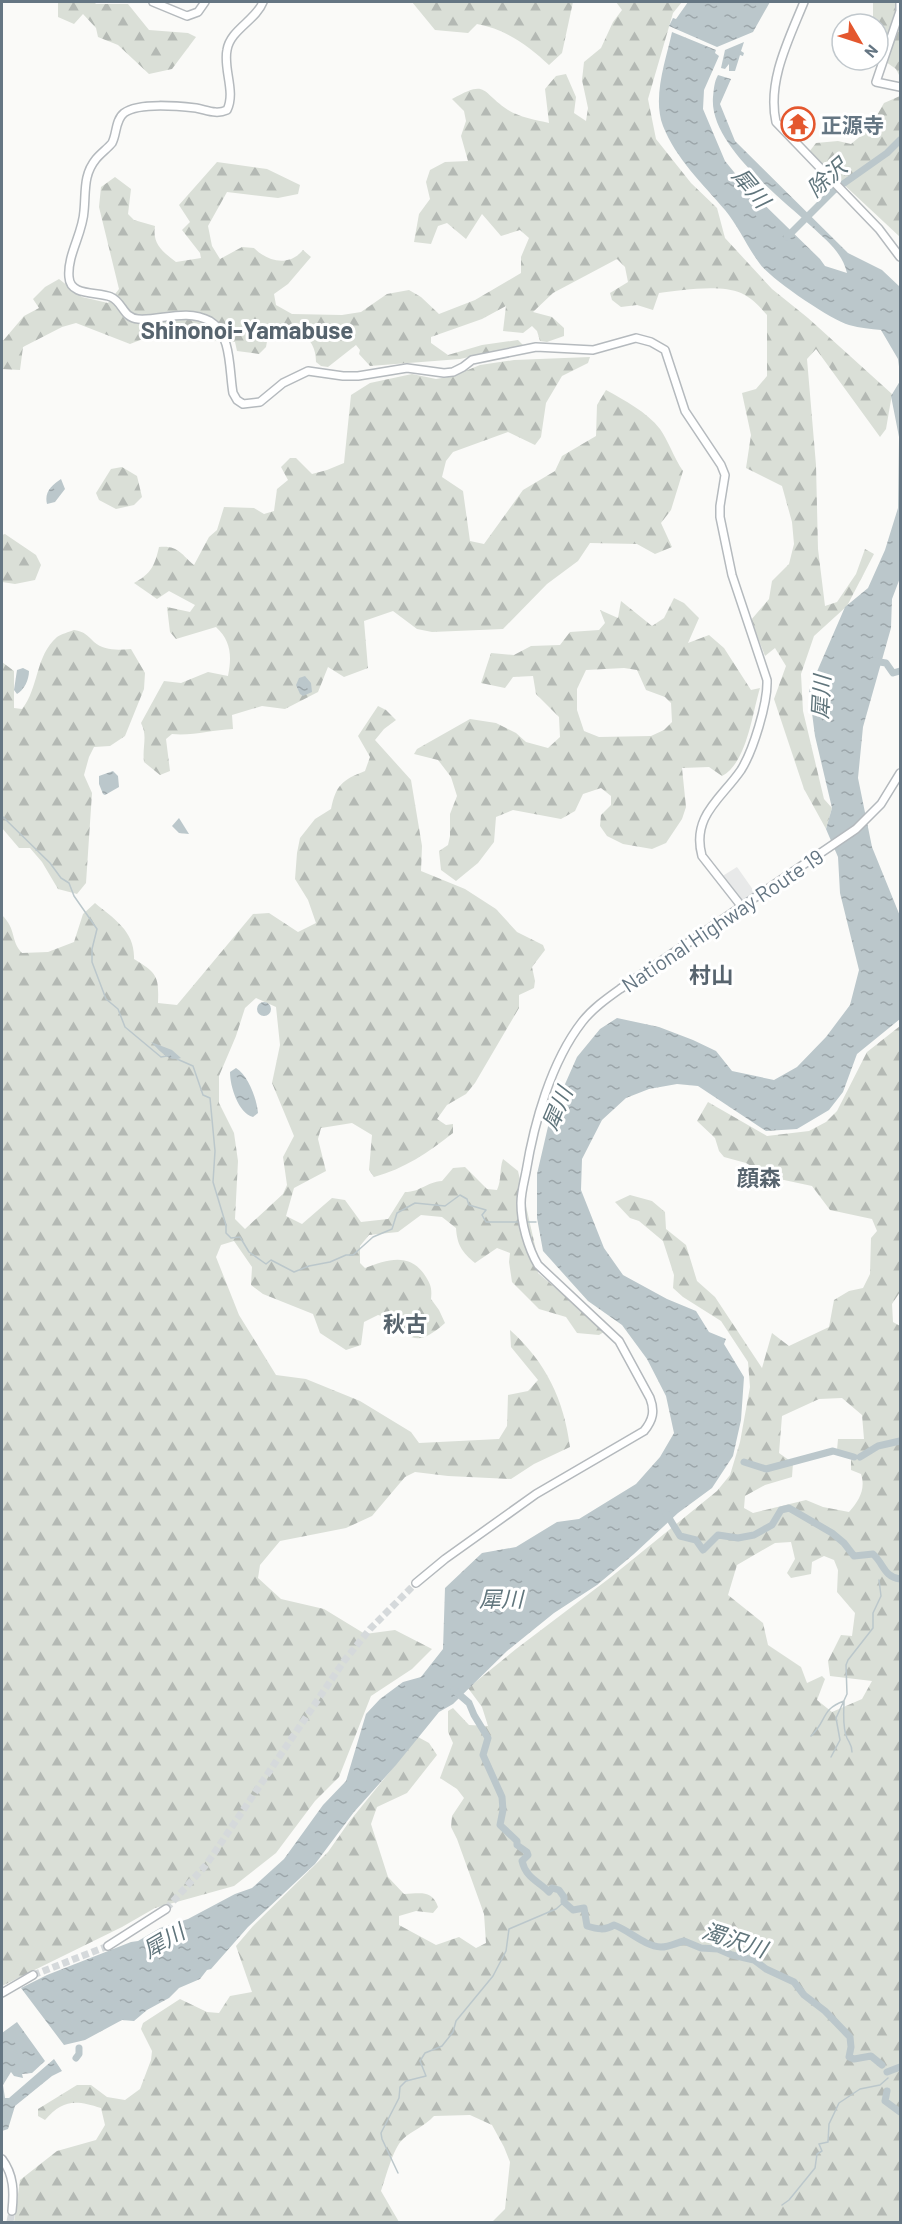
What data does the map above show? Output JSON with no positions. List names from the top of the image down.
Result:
{
  "streets": {
    "main road": ["National Highway Route 19"]
  },
  "districts": [
    "Shinonoi-Yamabuse",
    "村山",
    "顔森",
    "秋古"
  ],
  "water": ["除沢", "犀川", "濁沢川"],
  "places": {
    "temple": ["正源寺"]
  },
  "north": "bottom right"
}
